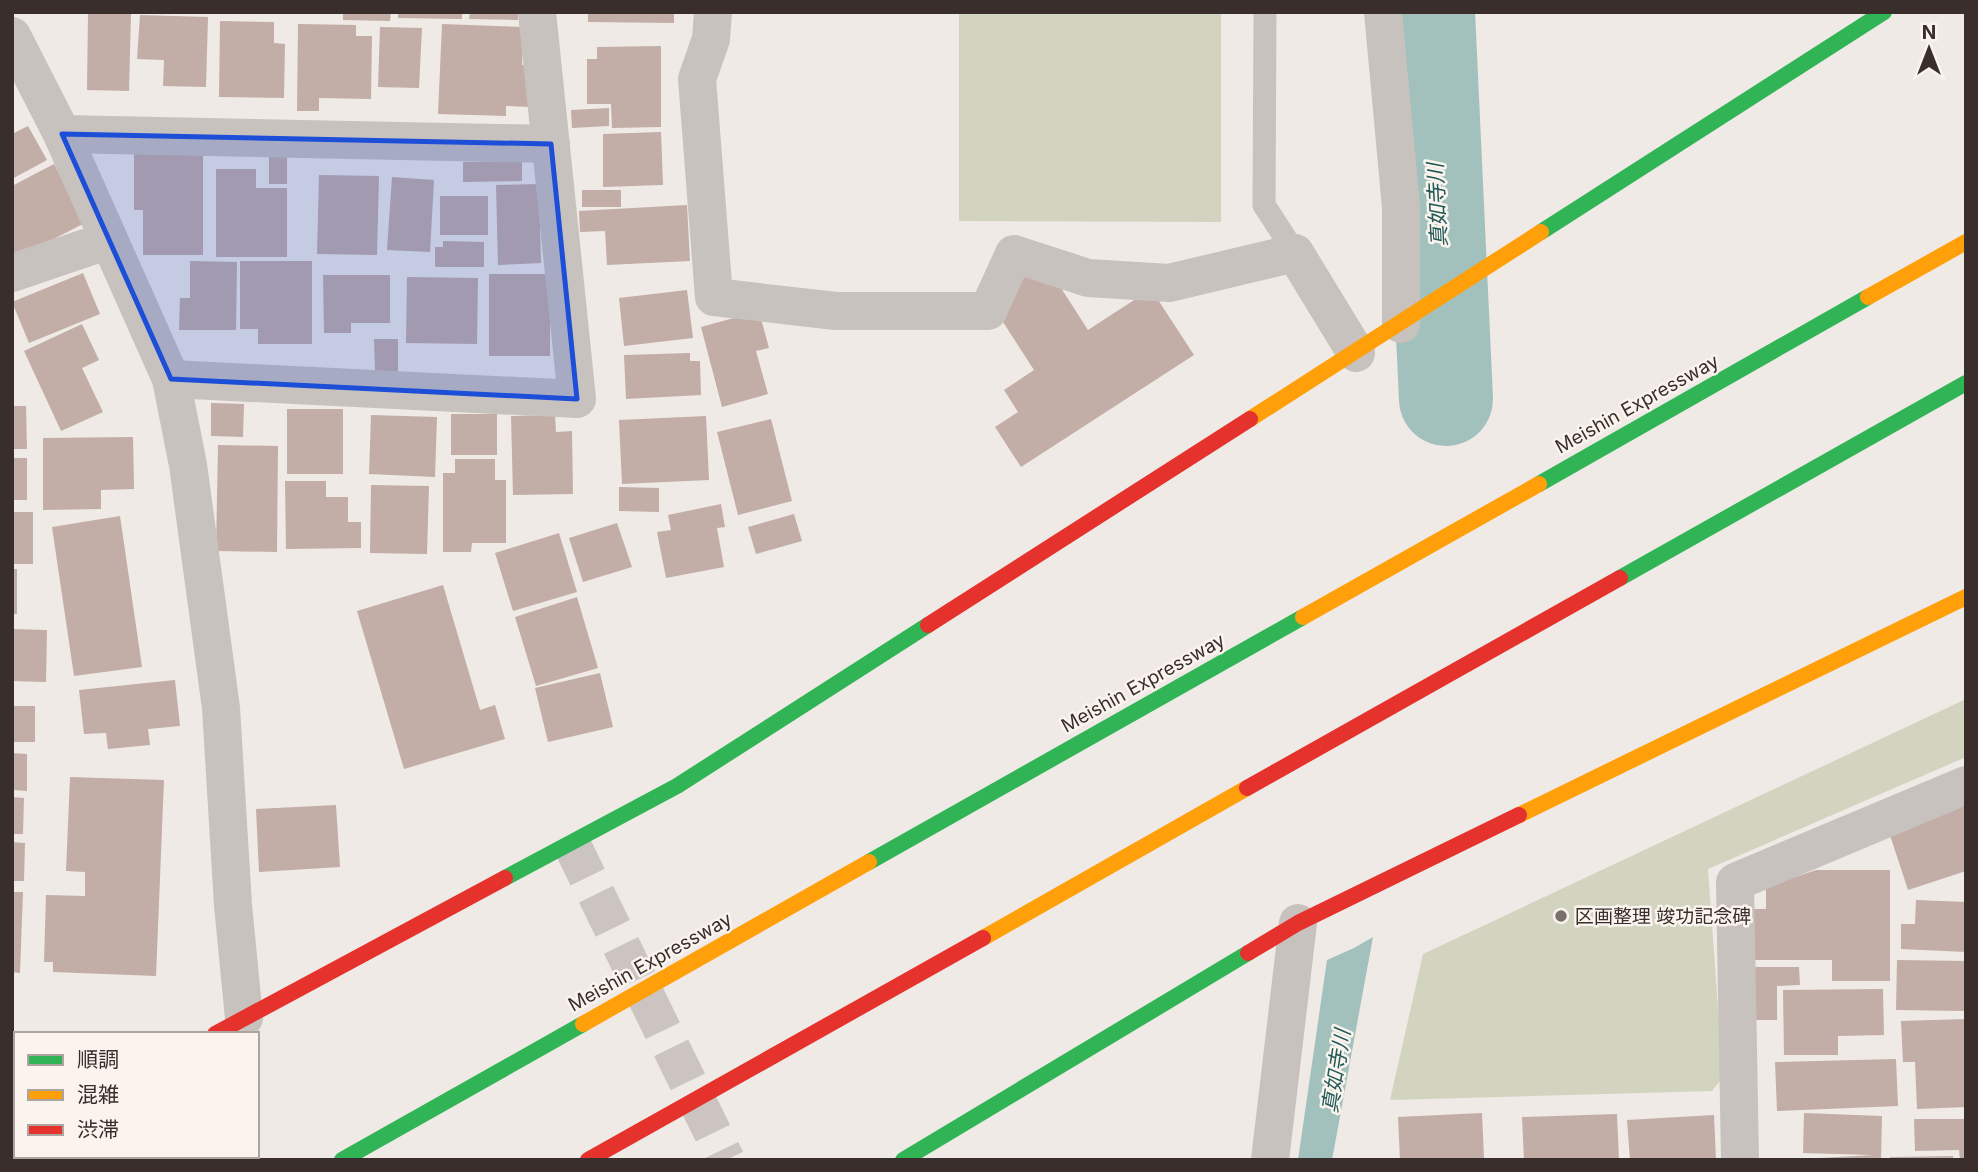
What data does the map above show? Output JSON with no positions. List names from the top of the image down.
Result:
{
  "streets": {
    "main road": ["Meishin Expressway"]
  },
  "water": ["真如寺川"],
  "places": ["区画整理 竣功記念碑"],
  "legend": ["順調", "混雑", "渋滞"],
  "north": "top"
}
